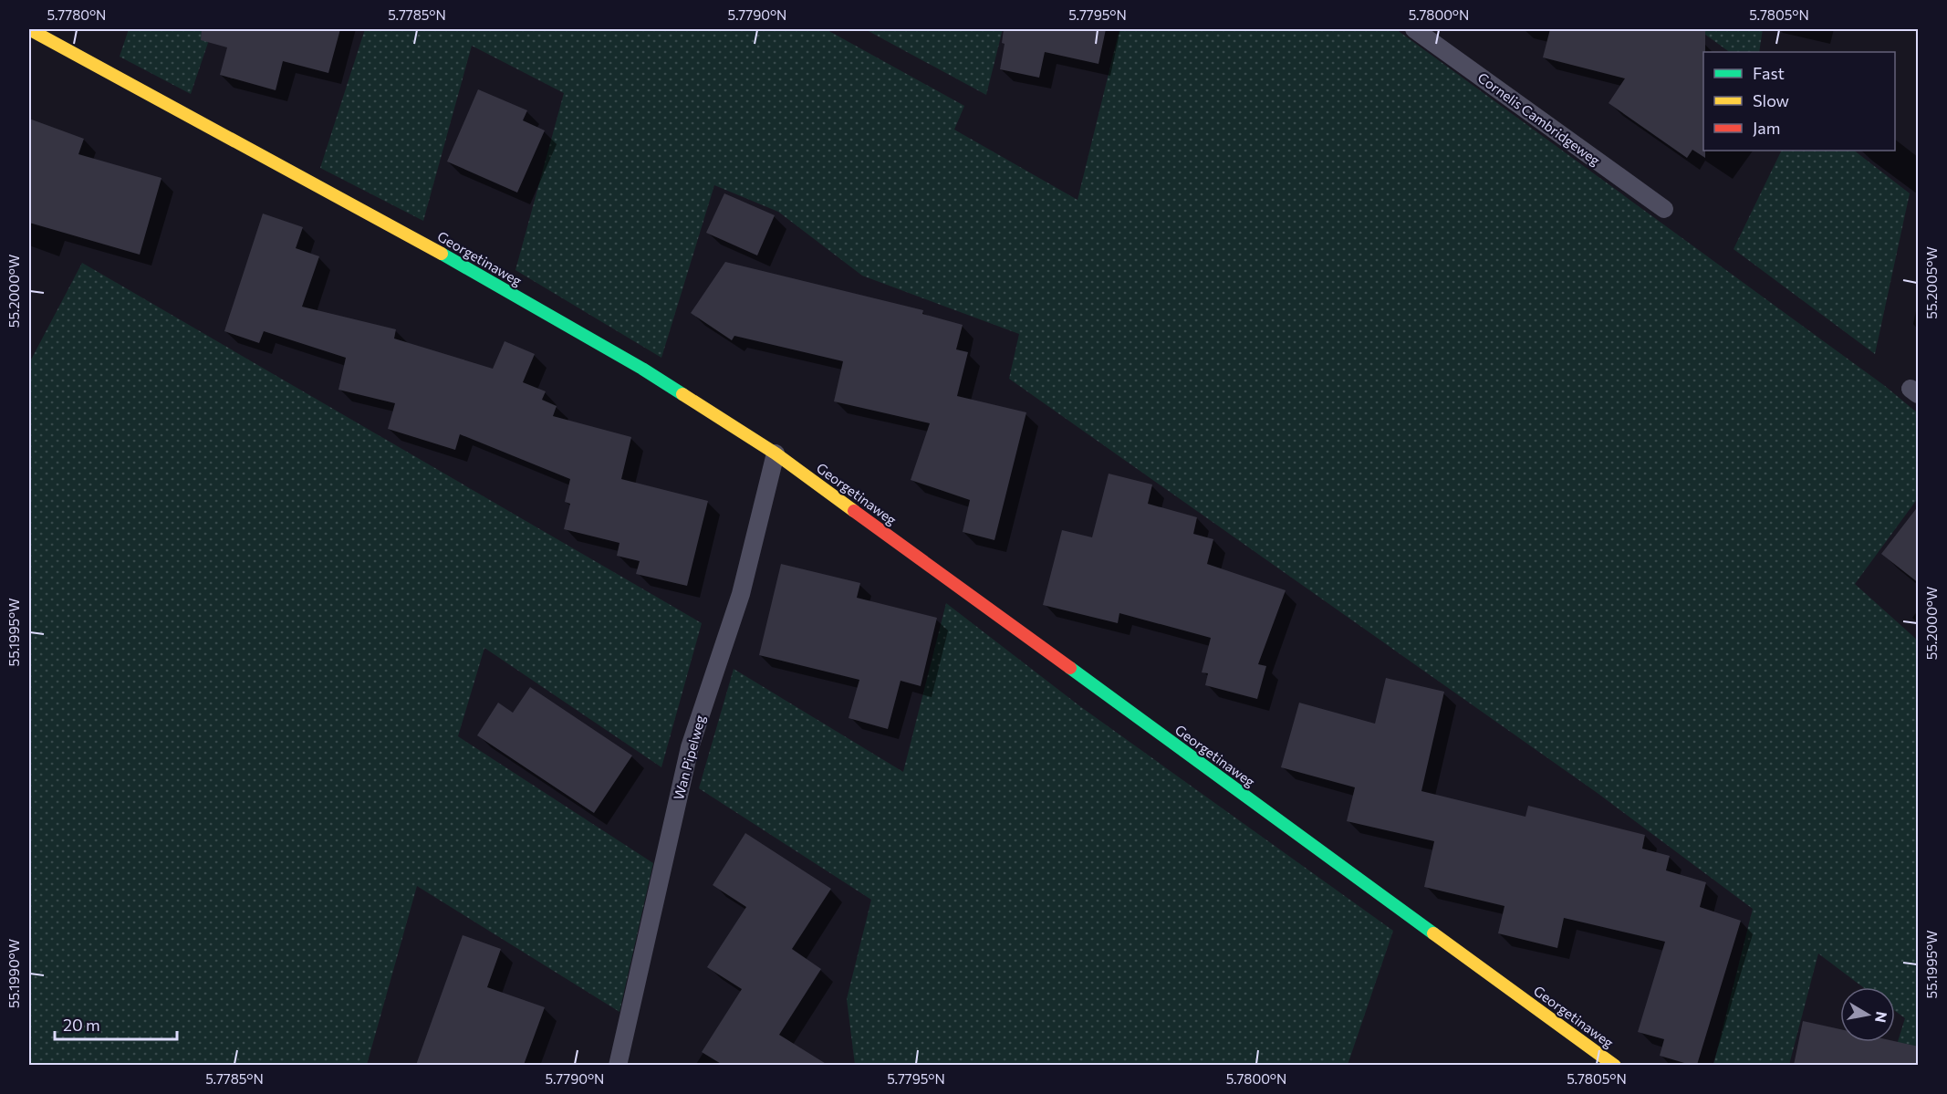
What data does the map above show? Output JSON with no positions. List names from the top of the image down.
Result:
{
  "streets": {
    "street": ["Georgetinaweg"],
    "lane": ["Cornelis Cambridgeweg", "Wan Pipelweg"]
  },
  "crossings": [
    ["Georgetinaweg", "Wan Pipelweg"]
  ],
  "legend": ["Fast", "Slow", "Jam"],
  "scale_bar": "20 m",
  "north": "right",
  "coordinates": [
    "5.7780°N",
    "5.7785°N",
    "5.7790°N",
    "5.7795°N",
    "5.7800°N",
    "5.7805°N",
    "55.2005°W",
    "55.2000°W",
    "55.1995°W",
    "55.1990°W"
  ]
}
